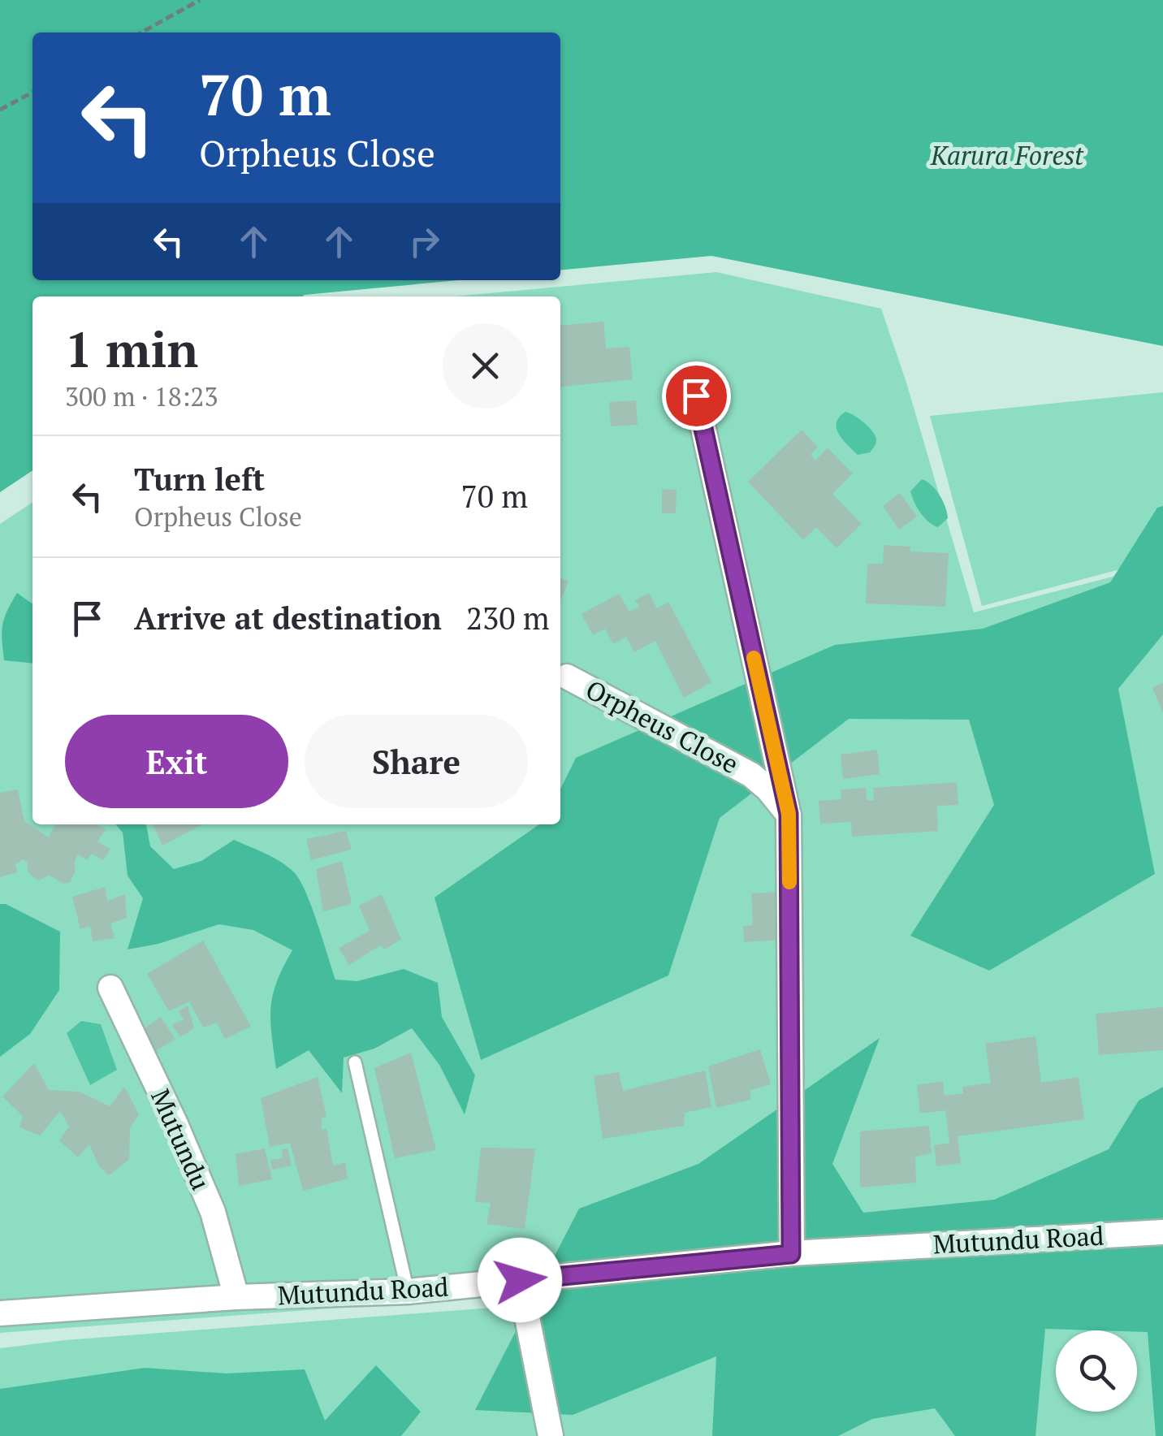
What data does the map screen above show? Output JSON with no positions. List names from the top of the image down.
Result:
{
  "streets": {
    "street": ["Orpheus Close", "Mutundu", "Mutundu Road"]
  },
  "crossings": [
    ["Orpheus Close", "Mutundu Road"],
    ["Mutundu", "Mutundu Road"]
  ],
  "parks": ["Karura Forest"],
  "page": {
    "turn": ["70 m", "Orpheus Close"],
    "heading": ["1 min", "300 m · 18:23"],
    "list": [
      {
        "name": "Turn left",
        "note": "Orpheus Close",
        "value": "70 m"
      },
      {
        "name": "Arrive at destination",
        "value": "230 m"
      }
    ],
    "buttons": ["Exit", "Share"]
  }
}
